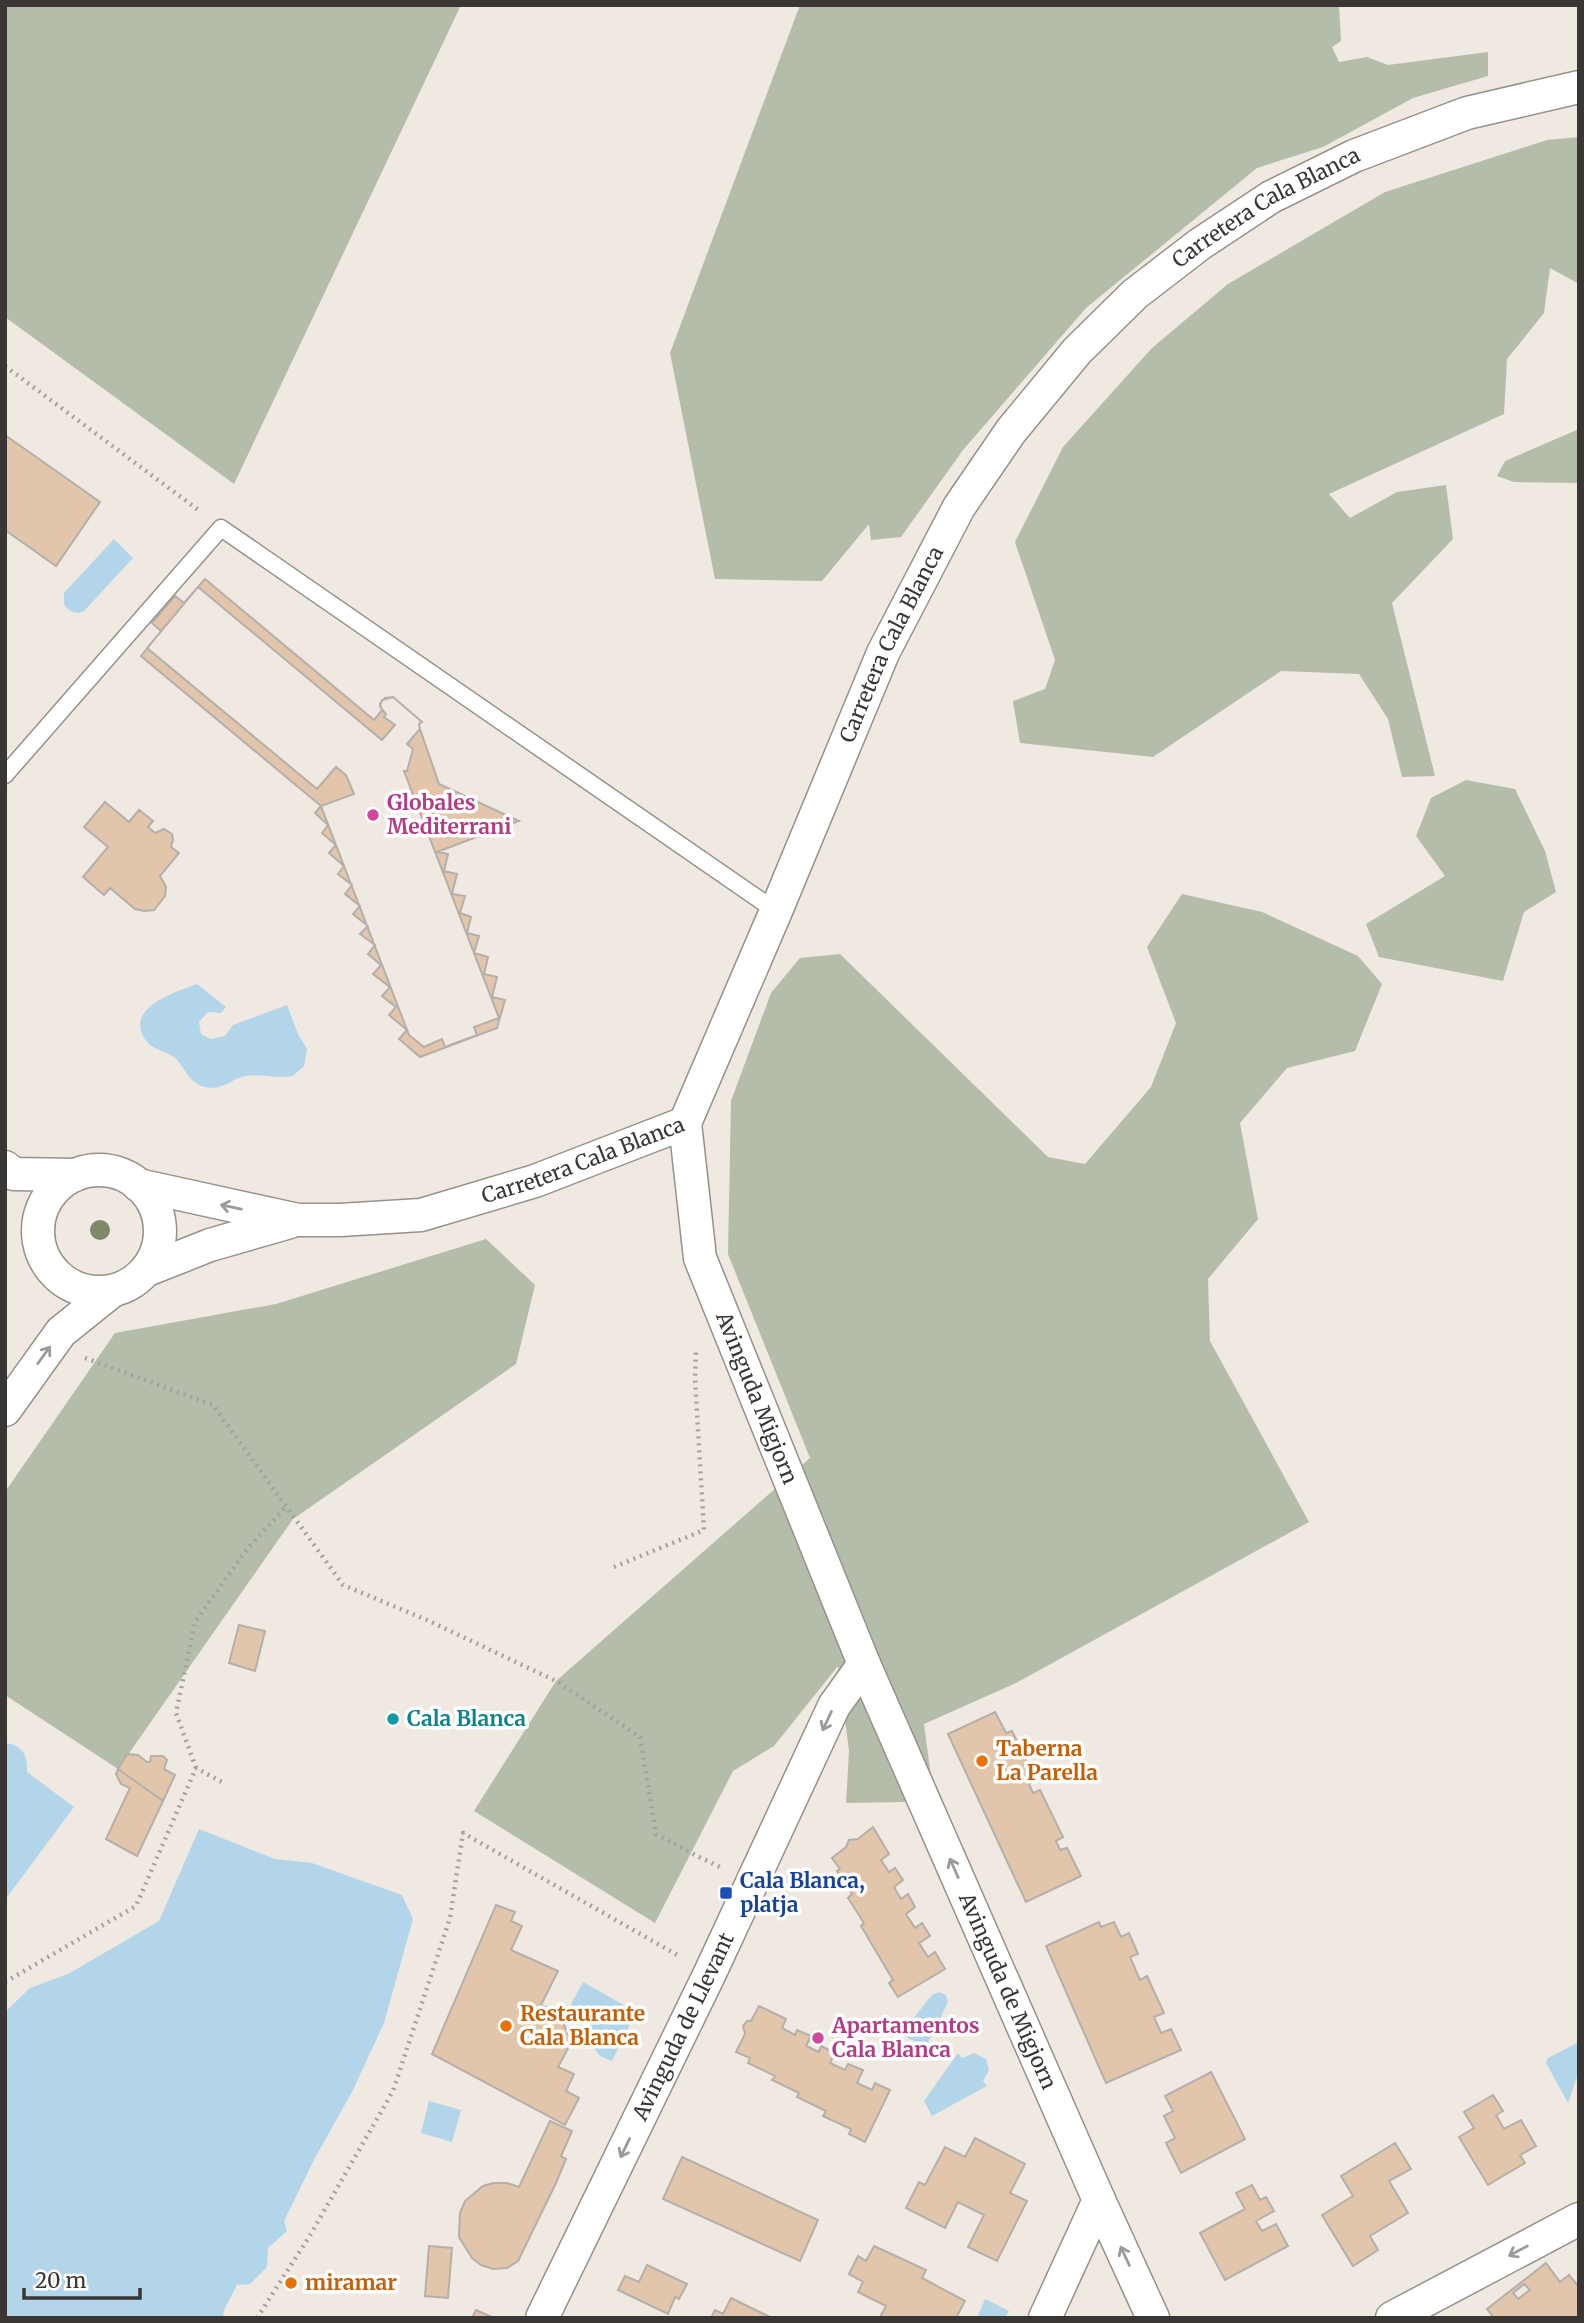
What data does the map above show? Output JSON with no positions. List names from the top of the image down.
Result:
{
  "streets": {
    "street": [
      "Carretera Cala Blanca",
      "Avinguda Migjorn",
      "Avinguda de Migjorn",
      "Avinguda de Llevant"
    ]
  },
  "crossings": [
    ["Carretera Cala Blanca", "Avinguda Migjorn"],
    ["Avinguda Migjorn", "Avinguda de Migjorn"],
    ["Avinguda Migjorn", "Avinguda de Llevant"],
    ["Avinguda de Migjorn", "Avinguda de Llevant"]
  ],
  "one_way": ["Avinguda de Migjorn", "Avinguda de Llevant"],
  "places": {
    "other": [
      "Globales Mediterrani",
      "Cala Blanca",
      "Taberna La Parella",
      "Restaurante Cala Blanca",
      "Apartamentos Cala Blanca",
      "miramar"
    ],
    "transit": ["Cala Blanca, platja"]
  },
  "scale_bar": "20 m"
}
